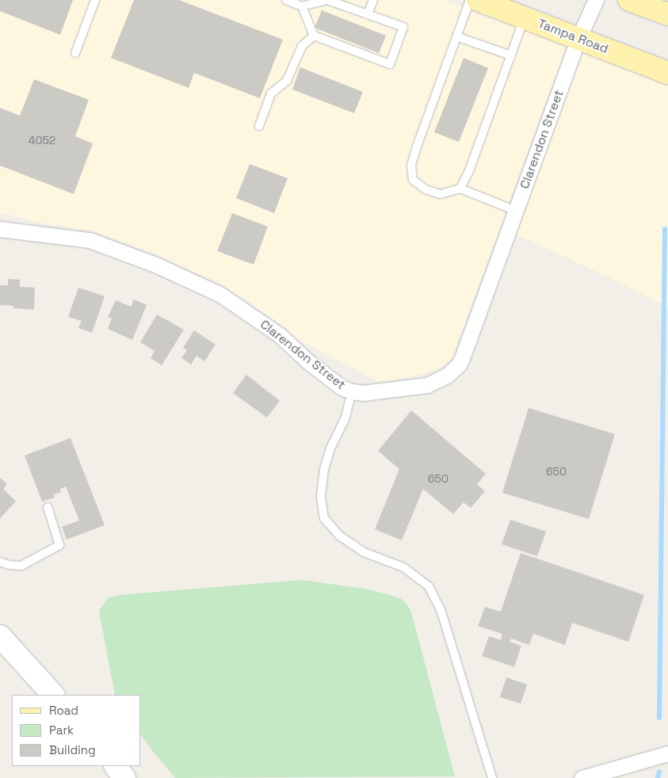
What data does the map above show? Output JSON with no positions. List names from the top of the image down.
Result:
{
  "streets": {
    "main road": ["Tampa Road"],
    "street": ["Clarendon Street"]
  },
  "crossings": [
    ["Tampa Road", "Clarendon Street"]
  ],
  "house_numbers": ["4052", "650", "650"],
  "legend": ["Road", "Park", "Building"]
}
